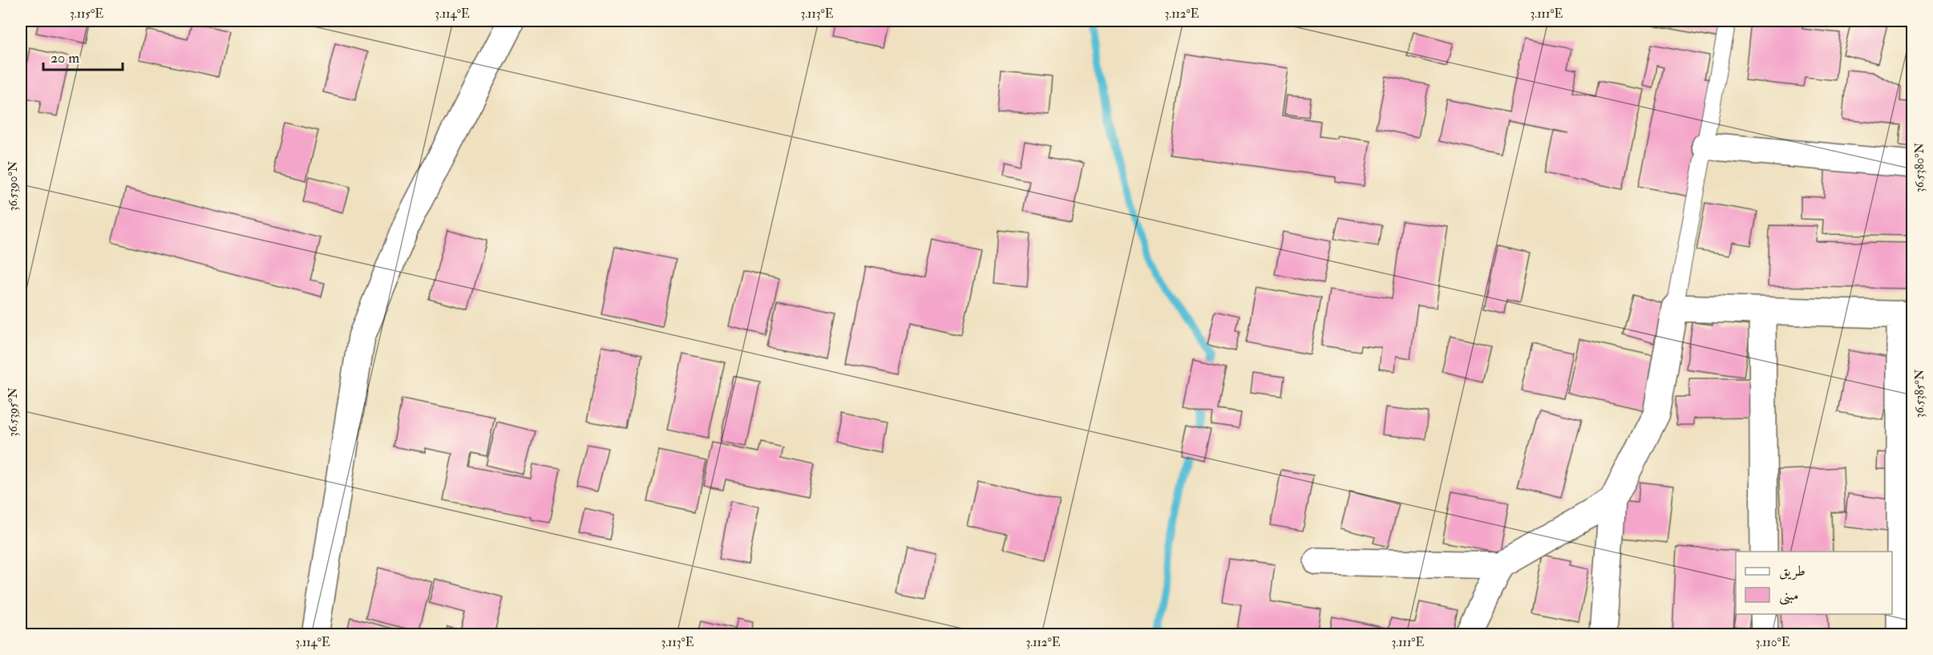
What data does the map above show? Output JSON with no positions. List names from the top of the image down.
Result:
{
  "legend": ["طريق", "مبنى"],
  "scale_bar": "20 m",
  "coordinates": [
    "3.115°E",
    "3.114°E",
    "3.113°E",
    "3.112°E",
    "3.111°E",
    "36.5380°N",
    "36.5390°N",
    "36.5385°N",
    "36.5395°N",
    "3.110°E"
  ]
}
